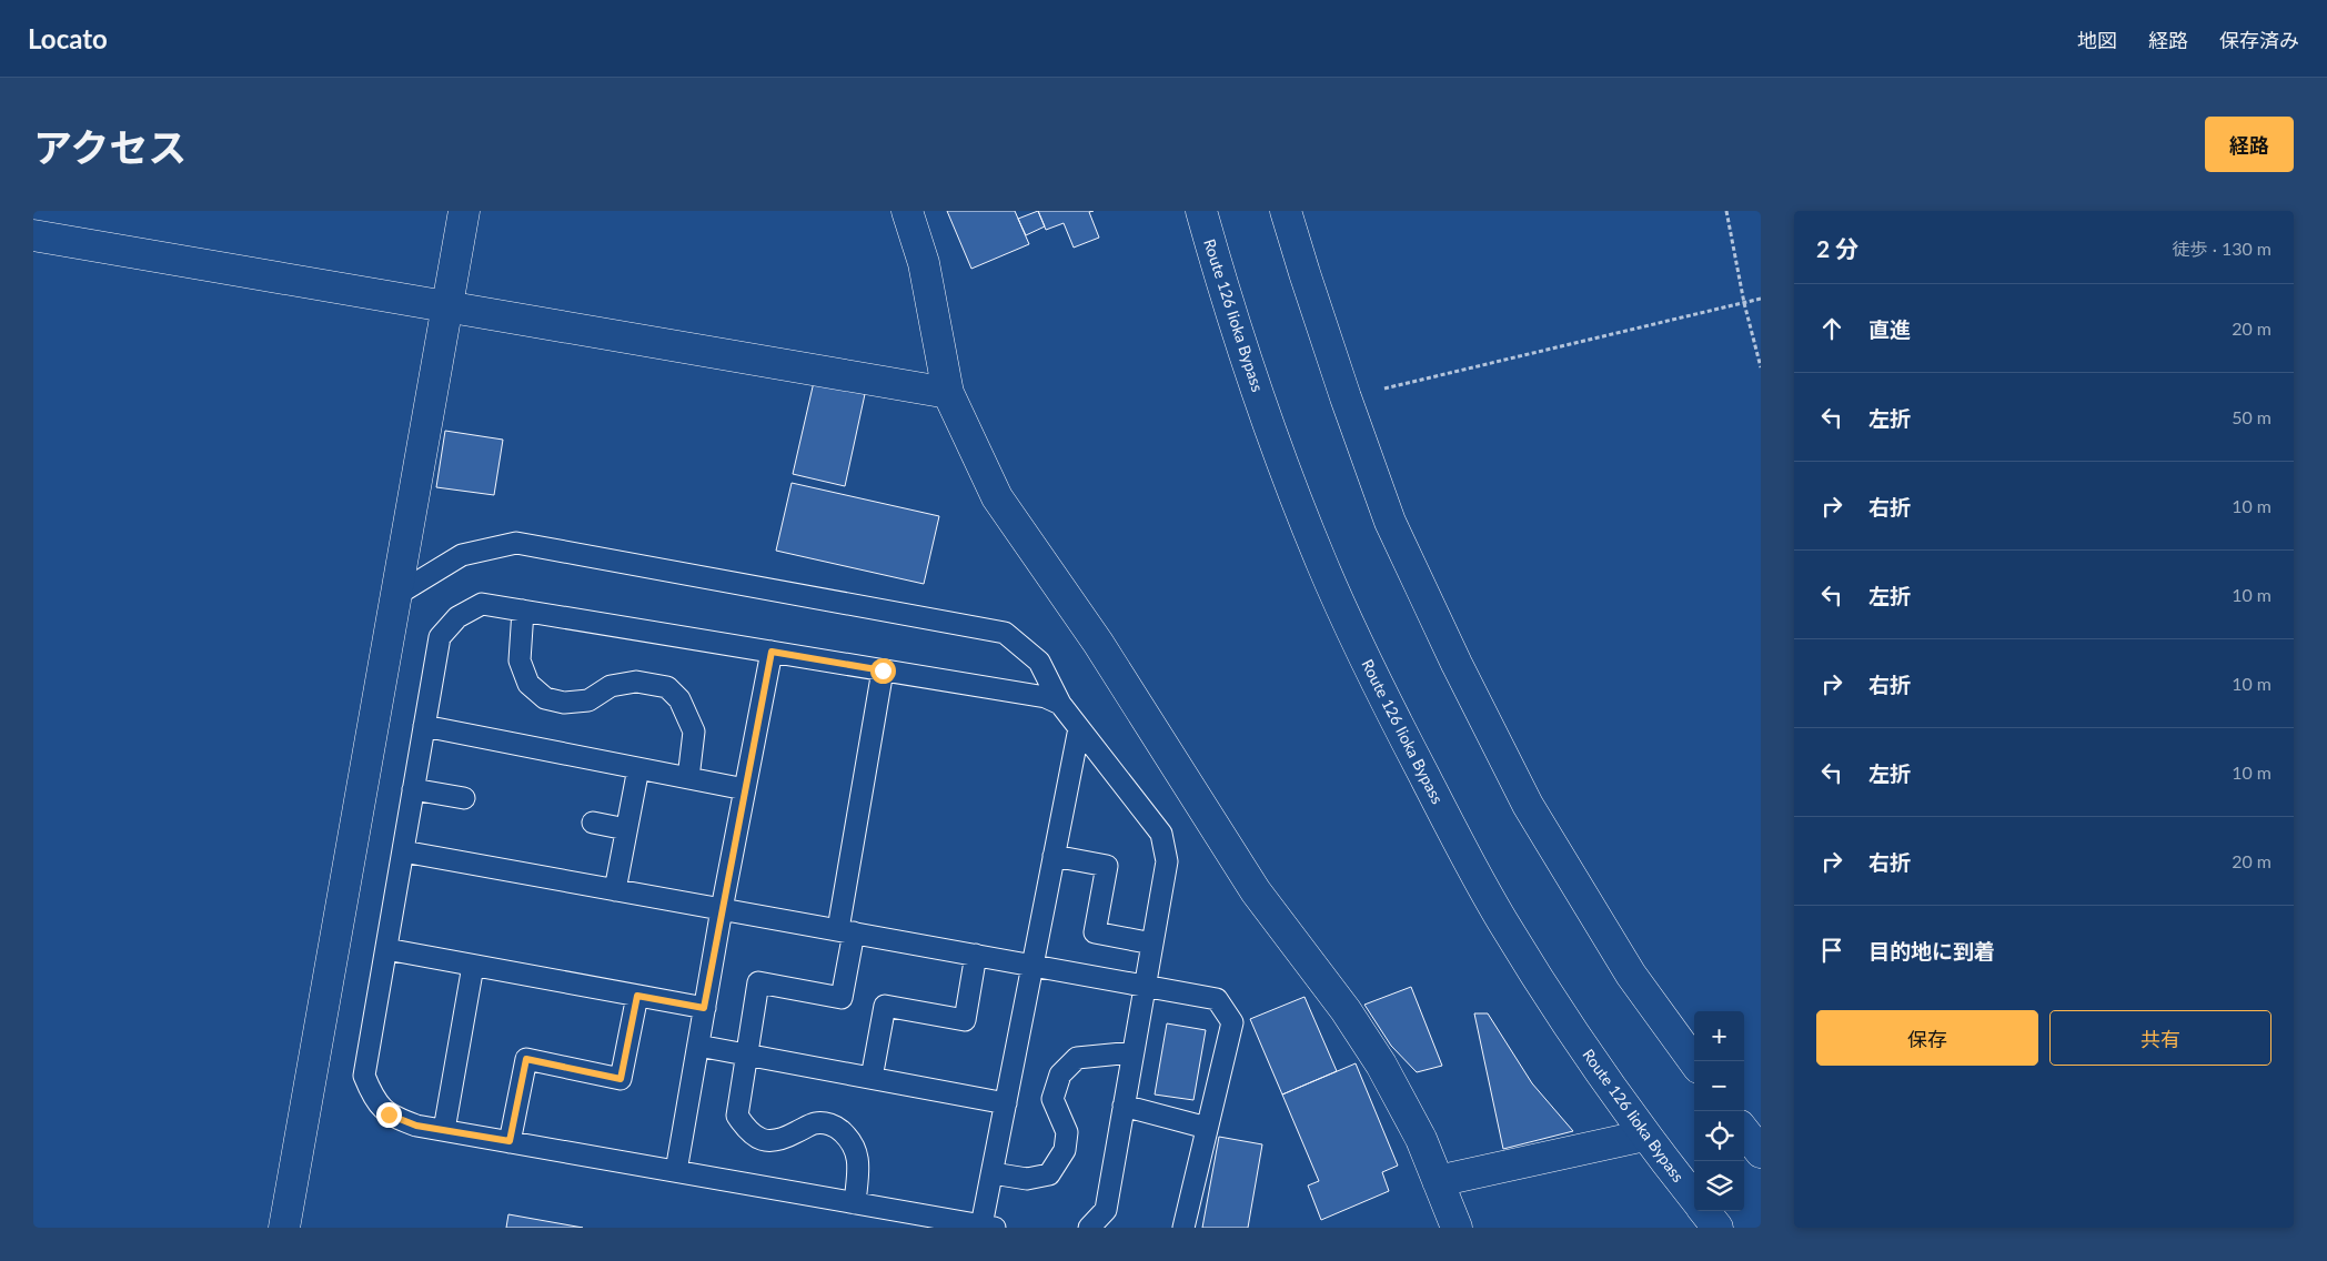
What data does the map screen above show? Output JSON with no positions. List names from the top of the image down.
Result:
{
  "streets": {
    "main road": ["Route 126 Iioka Bypass"]
  },
  "page": {
    "header": "Locato",
    "nav": ["地図", "経路", "保存済み"],
    "title": "アクセス",
    "buttons": [
      "経路",
      ["保存", "共有"]
    ],
    "heading": ["2 分", "徒歩 · 130 m"],
    "list": [
      ["直進", "20 m"],
      ["左折", "50 m"],
      ["右折", "10 m"],
      ["左折", "10 m"],
      ["右折", "10 m"],
      ["左折", "10 m"],
      ["右折", "20 m"],
      "目的地に到着"
    ],
    "map_buttons": ["+", "−"]
  }
}
